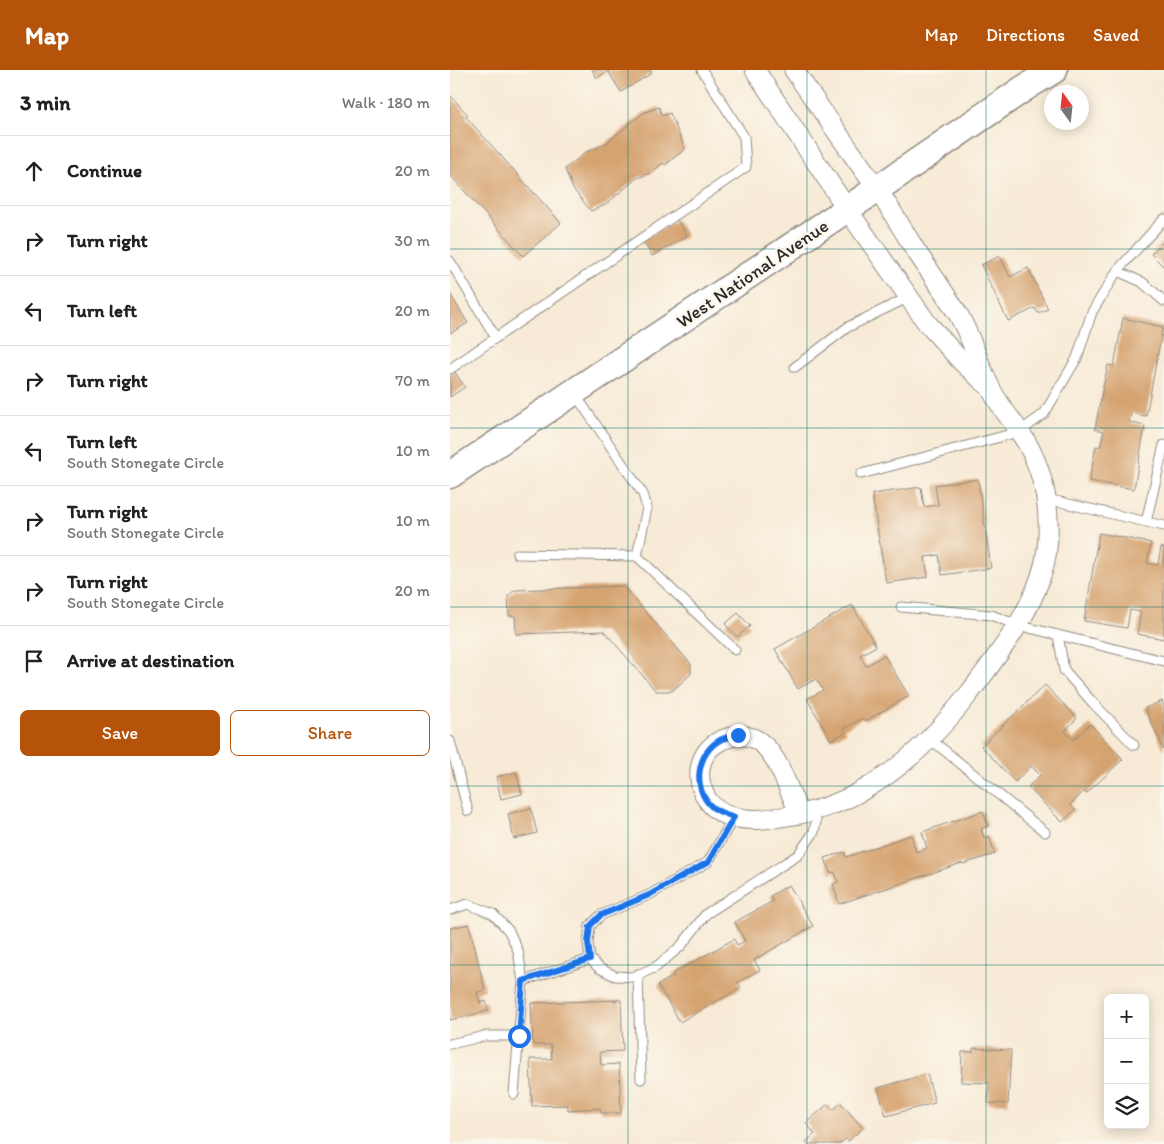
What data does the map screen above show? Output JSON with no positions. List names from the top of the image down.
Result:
{
  "streets": {
    "main road": ["West National Avenue"]
  },
  "north": "top",
  "page": {
    "header": "Map",
    "nav": ["Map", "Directions", "Saved"],
    "heading": ["3 min", "Walk · 180 m"],
    "list": [
      ["Continue", "20 m"],
      ["Turn right", "30 m"],
      ["Turn left", "20 m"],
      ["Turn right", "70 m"],
      ["Turn left", "South Stonegate Circle", "10 m"],
      ["Turn right", "South Stonegate Circle", "10 m"],
      ["Turn right", "South Stonegate Circle", "20 m"],
      "Arrive at destination"
    ],
    "buttons": ["Save", "Share"],
    "map_buttons": ["+", "−"]
  }
}
